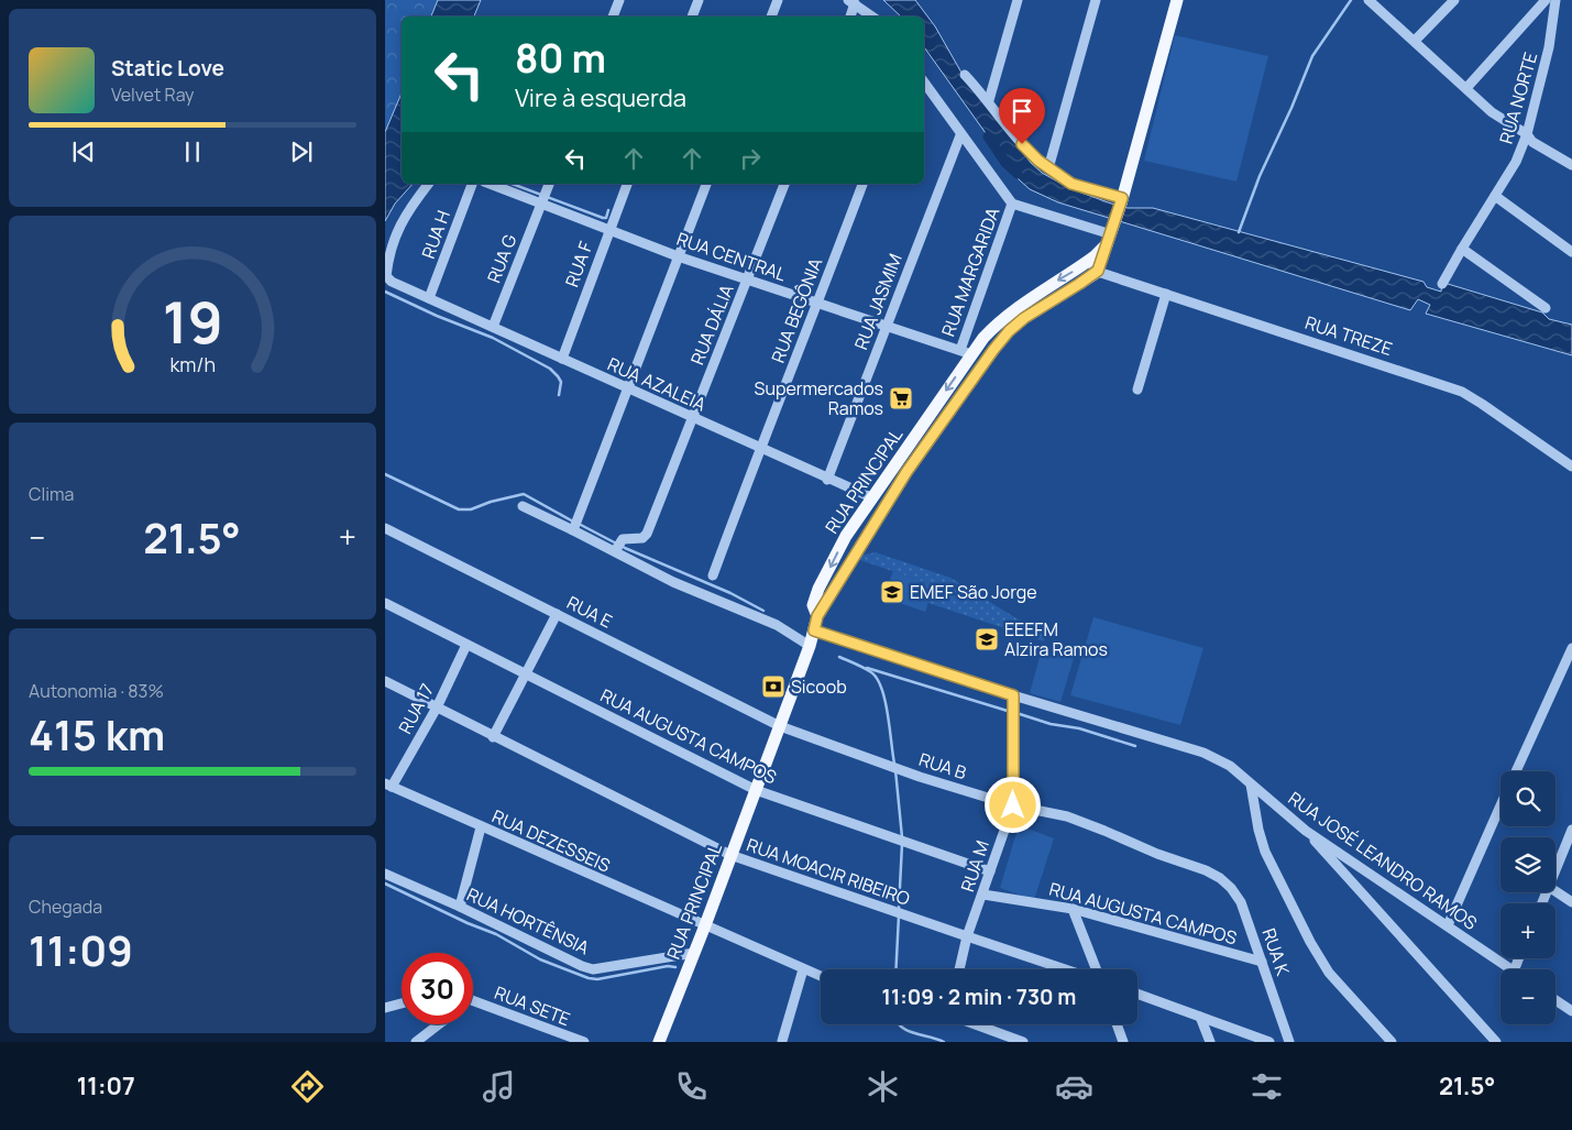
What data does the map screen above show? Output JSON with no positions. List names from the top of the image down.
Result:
{
  "streets": {
    "main road": ["RUA PRINCIPAL"],
    "street": [
      "RUA NORTE",
      "RUA H",
      "RUA CENTRAL",
      "RUA G",
      "RUA F",
      "RUA MARGARIDA",
      "RUA JASMIM",
      "RUA BEGÔNIA",
      "RUA DÁLIA",
      "RUA TREZE",
      "RUA AZALEIA",
      "RUA E",
      "RUA 17",
      "RUA AUGUSTA CAMPOS",
      "RUA B",
      "RUA DEZESSEIS",
      "RUA JOSÉ LEANDRO RAMOS",
      "RUA M",
      "RUA MOACIR RIBEIRO",
      "RUA HORTÊNSIA",
      "RUA K",
      "RUA SETE"
    ]
  },
  "crossings": [
    ["RUA H", "RUA AZALEIA"],
    ["RUA CENTRAL", "RUA G"],
    ["RUA CENTRAL", "RUA F"],
    ["RUA CENTRAL", "RUA MARGARIDA"],
    ["RUA CENTRAL", "RUA JASMIM"],
    ["RUA CENTRAL", "RUA BEGÔNIA"],
    ["RUA CENTRAL", "RUA DÁLIA"],
    ["RUA CENTRAL", "RUA PRINCIPAL"],
    ["RUA G", "RUA AZALEIA"],
    ["RUA F", "RUA AZALEIA"],
    ["RUA MARGARIDA", "RUA PRINCIPAL"],
    ["RUA JASMIM", "RUA AZALEIA"],
    ["RUA BEGÔNIA", "RUA AZALEIA"],
    ["RUA DÁLIA", "RUA AZALEIA"],
    ["RUA DÁLIA", "RUA JOSÉ LEANDRO RAMOS"],
    ["RUA TREZE", "RUA PRINCIPAL"],
    ["RUA AZALEIA", "RUA PRINCIPAL"],
    ["RUA PRINCIPAL", "RUA E"],
    ["RUA PRINCIPAL", "RUA AUGUSTA CAMPOS"],
    ["RUA PRINCIPAL", "RUA B"],
    ["RUA PRINCIPAL", "RUA DEZESSEIS"],
    ["RUA PRINCIPAL", "RUA JOSÉ LEANDRO RAMOS"],
    ["RUA PRINCIPAL", "RUA MOACIR RIBEIRO"],
    ["RUA PRINCIPAL", "RUA HORTÊNSIA"],
    ["RUA E", "RUA B"],
    ["RUA 17", "RUA AUGUSTA CAMPOS"],
    ["RUA 17", "RUA DEZESSEIS"],
    ["RUA 17", "RUA MOACIR RIBEIRO"],
    ["RUA AUGUSTA CAMPOS", "RUA M"],
    ["RUA AUGUSTA CAMPOS", "RUA K"],
    ["RUA B", "RUA M"],
    ["RUA B", "RUA K"],
    ["RUA JOSÉ LEANDRO RAMOS", "RUA M"],
    ["RUA M", "RUA MOACIR RIBEIRO"]
  ],
  "places": {
    "supermarket": ["Supermercados Ramos"],
    "school or university": ["EMEF São Jorge", "EEEFM Alzira Ramos"],
    "bank": ["Sicoob"]
  },
  "page": {
    "turn": ["80 m", "Vire à esquerda"],
    "song": ["Static Love", "Velvet Ray"],
    "tile": [
      "Clima",
      ["Autonomia · 83%", "415 km"],
      ["Chegada", "11:09"]
    ],
    "heat": ["−", "21.5°", "+"],
    "map_buttons": ["+", "−"],
    "limit": "30",
    "trip": "11:09 · 2 min · 730 m",
    "tabs": ["11:07", "21.5°"],
    "gauge": ["19", "km/h"]
  }
}
